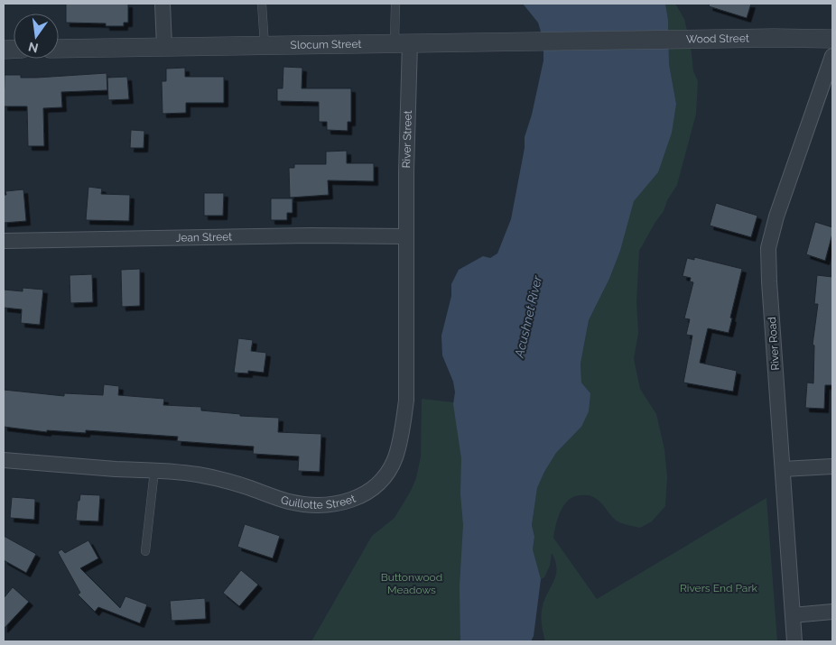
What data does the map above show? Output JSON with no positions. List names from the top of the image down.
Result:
{
  "streets": {
    "street": [
      "Wood Street",
      "Slocum Street",
      "River Street",
      "Jean Street",
      "River Road",
      "Guillotte Street"
    ]
  },
  "crossings": [
    ["Wood Street", "Slocum Street"],
    ["Slocum Street", "River Street"],
    ["River Street", "Jean Street"],
    ["River Street", "Guillotte Street"],
    ["Jean Street", "Guillotte Street"]
  ],
  "water": ["Acushnet River"],
  "parks": ["Buttonwood Meadows", "Rivers End Park"],
  "north": "bottom"
}
